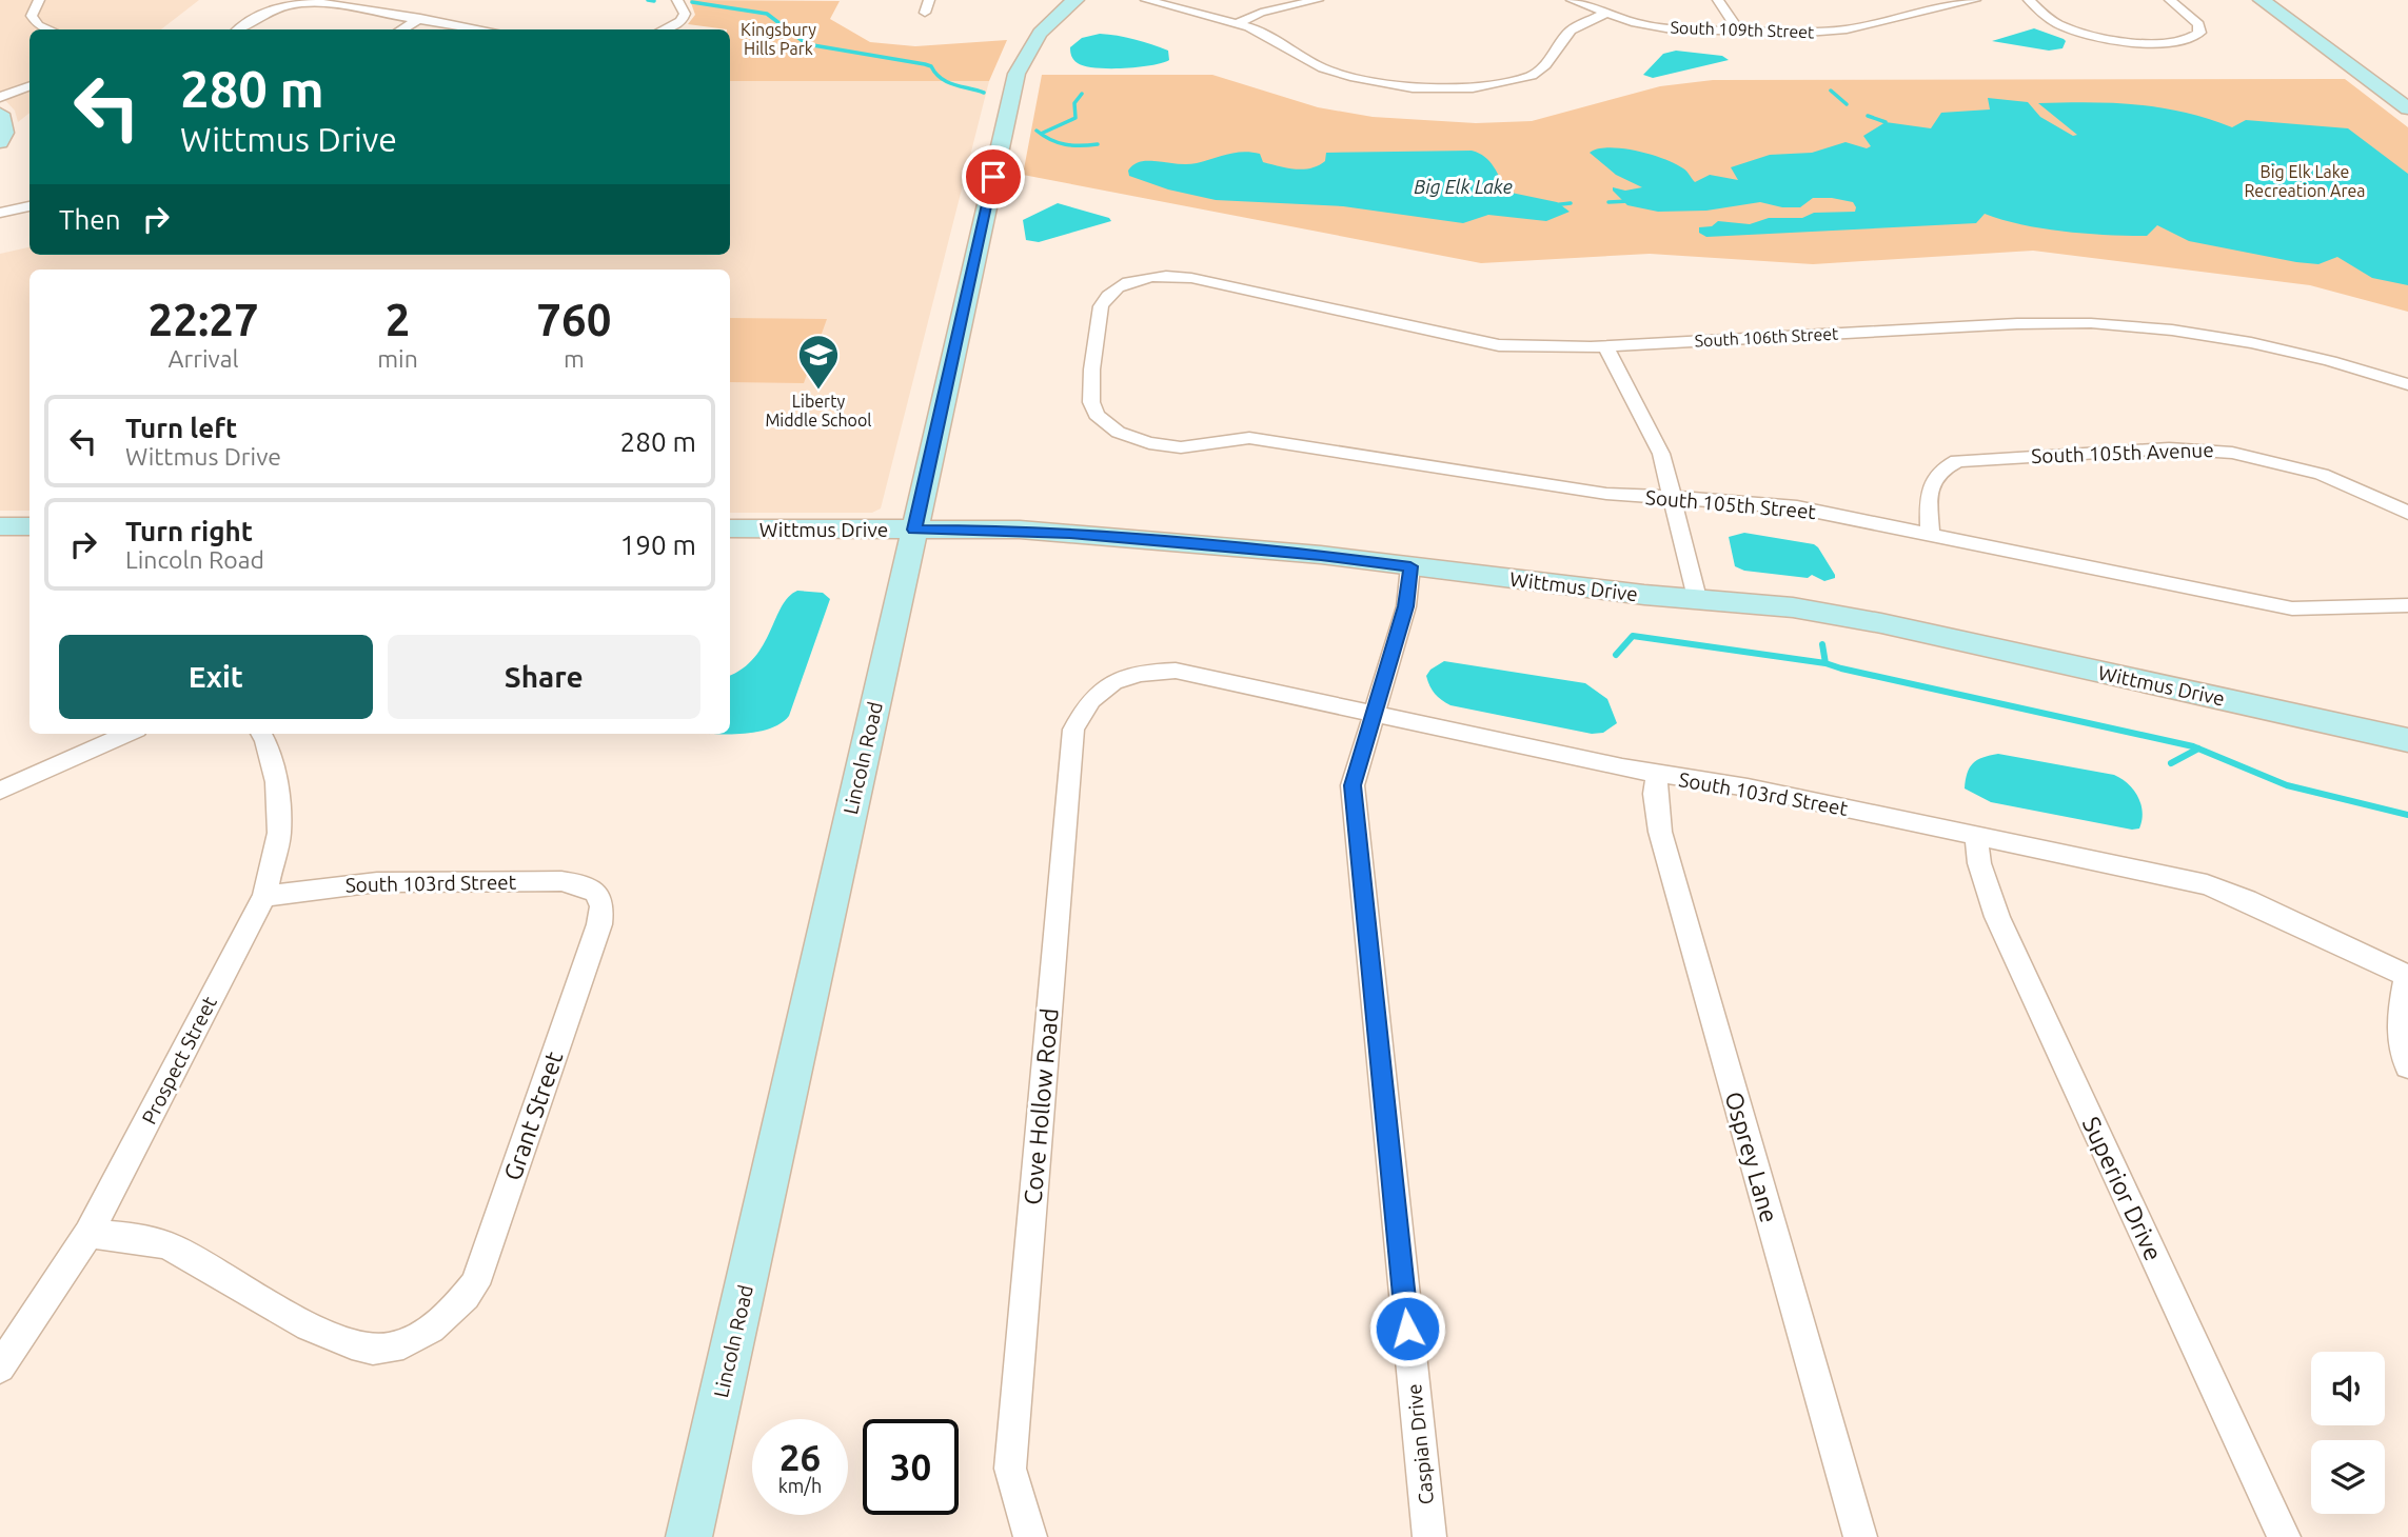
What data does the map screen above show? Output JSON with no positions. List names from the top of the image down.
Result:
{
  "streets": {
    "street": [
      "South 109th Street",
      "South 106th Street",
      "South 105th Avenue",
      "South 105th Street",
      "Wittmus Drive",
      "Lincoln Road",
      "South 103rd Street",
      "Prospect Street",
      "Cove Hollow Road",
      "Grant Street",
      "Osprey Lane",
      "Superior Drive",
      "Caspian Drive"
    ]
  },
  "crossings": [
    ["South 106th Street", "South 105th Street"],
    ["South 105th Avenue", "South 105th Street"],
    ["Wittmus Drive", "Lincoln Road"],
    ["Wittmus Drive", "Caspian Drive"],
    ["South 103rd Street", "Prospect Street"],
    ["South 103rd Street", "Cove Hollow Road"],
    ["South 103rd Street", "Grant Street"],
    ["South 103rd Street", "Osprey Lane"],
    ["South 103rd Street", "Superior Drive"],
    ["South 103rd Street", "Caspian Drive"],
    ["Prospect Street", "Grant Street"]
  ],
  "water": ["Big Elk Lake"],
  "parks": ["Kingsbury Hills Park", "Big Elk Lake Recreation Area"],
  "places": {
    "school or university": ["Liberty Middle School"]
  },
  "page": {
    "turn": ["280 m", "Wittmus Drive"],
    "then": "Then",
    "eta": [
      "22:27",
      "Arrival",
      "2",
      "min",
      "760",
      "m"
    ],
    "list": [
      {
        "name": "Turn left",
        "note": "Wittmus Drive",
        "value": "280 m"
      },
      {
        "name": "Turn right",
        "note": "Lincoln Road",
        "value": "190 m"
      }
    ],
    "buttons": ["Exit", "Share"],
    "speed": "26 km/h",
    "limit": "30"
  }
}
